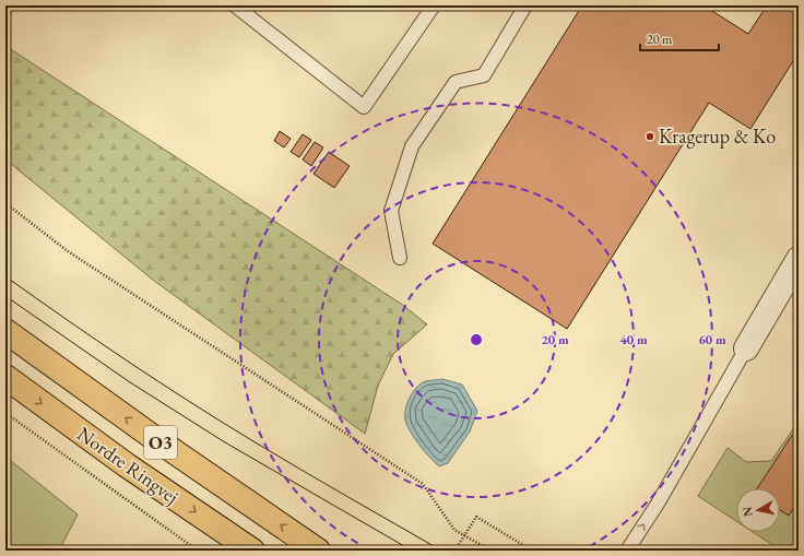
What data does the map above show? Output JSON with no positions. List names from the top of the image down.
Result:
{
  "streets": {
    "main road": ["O3", "Nordre Ringvej"]
  },
  "places": ["Kragerup & Ko"],
  "scale_bar": "20 m",
  "north": "left",
  "rings": ["20 m", "40 m", "60 m"]
}
